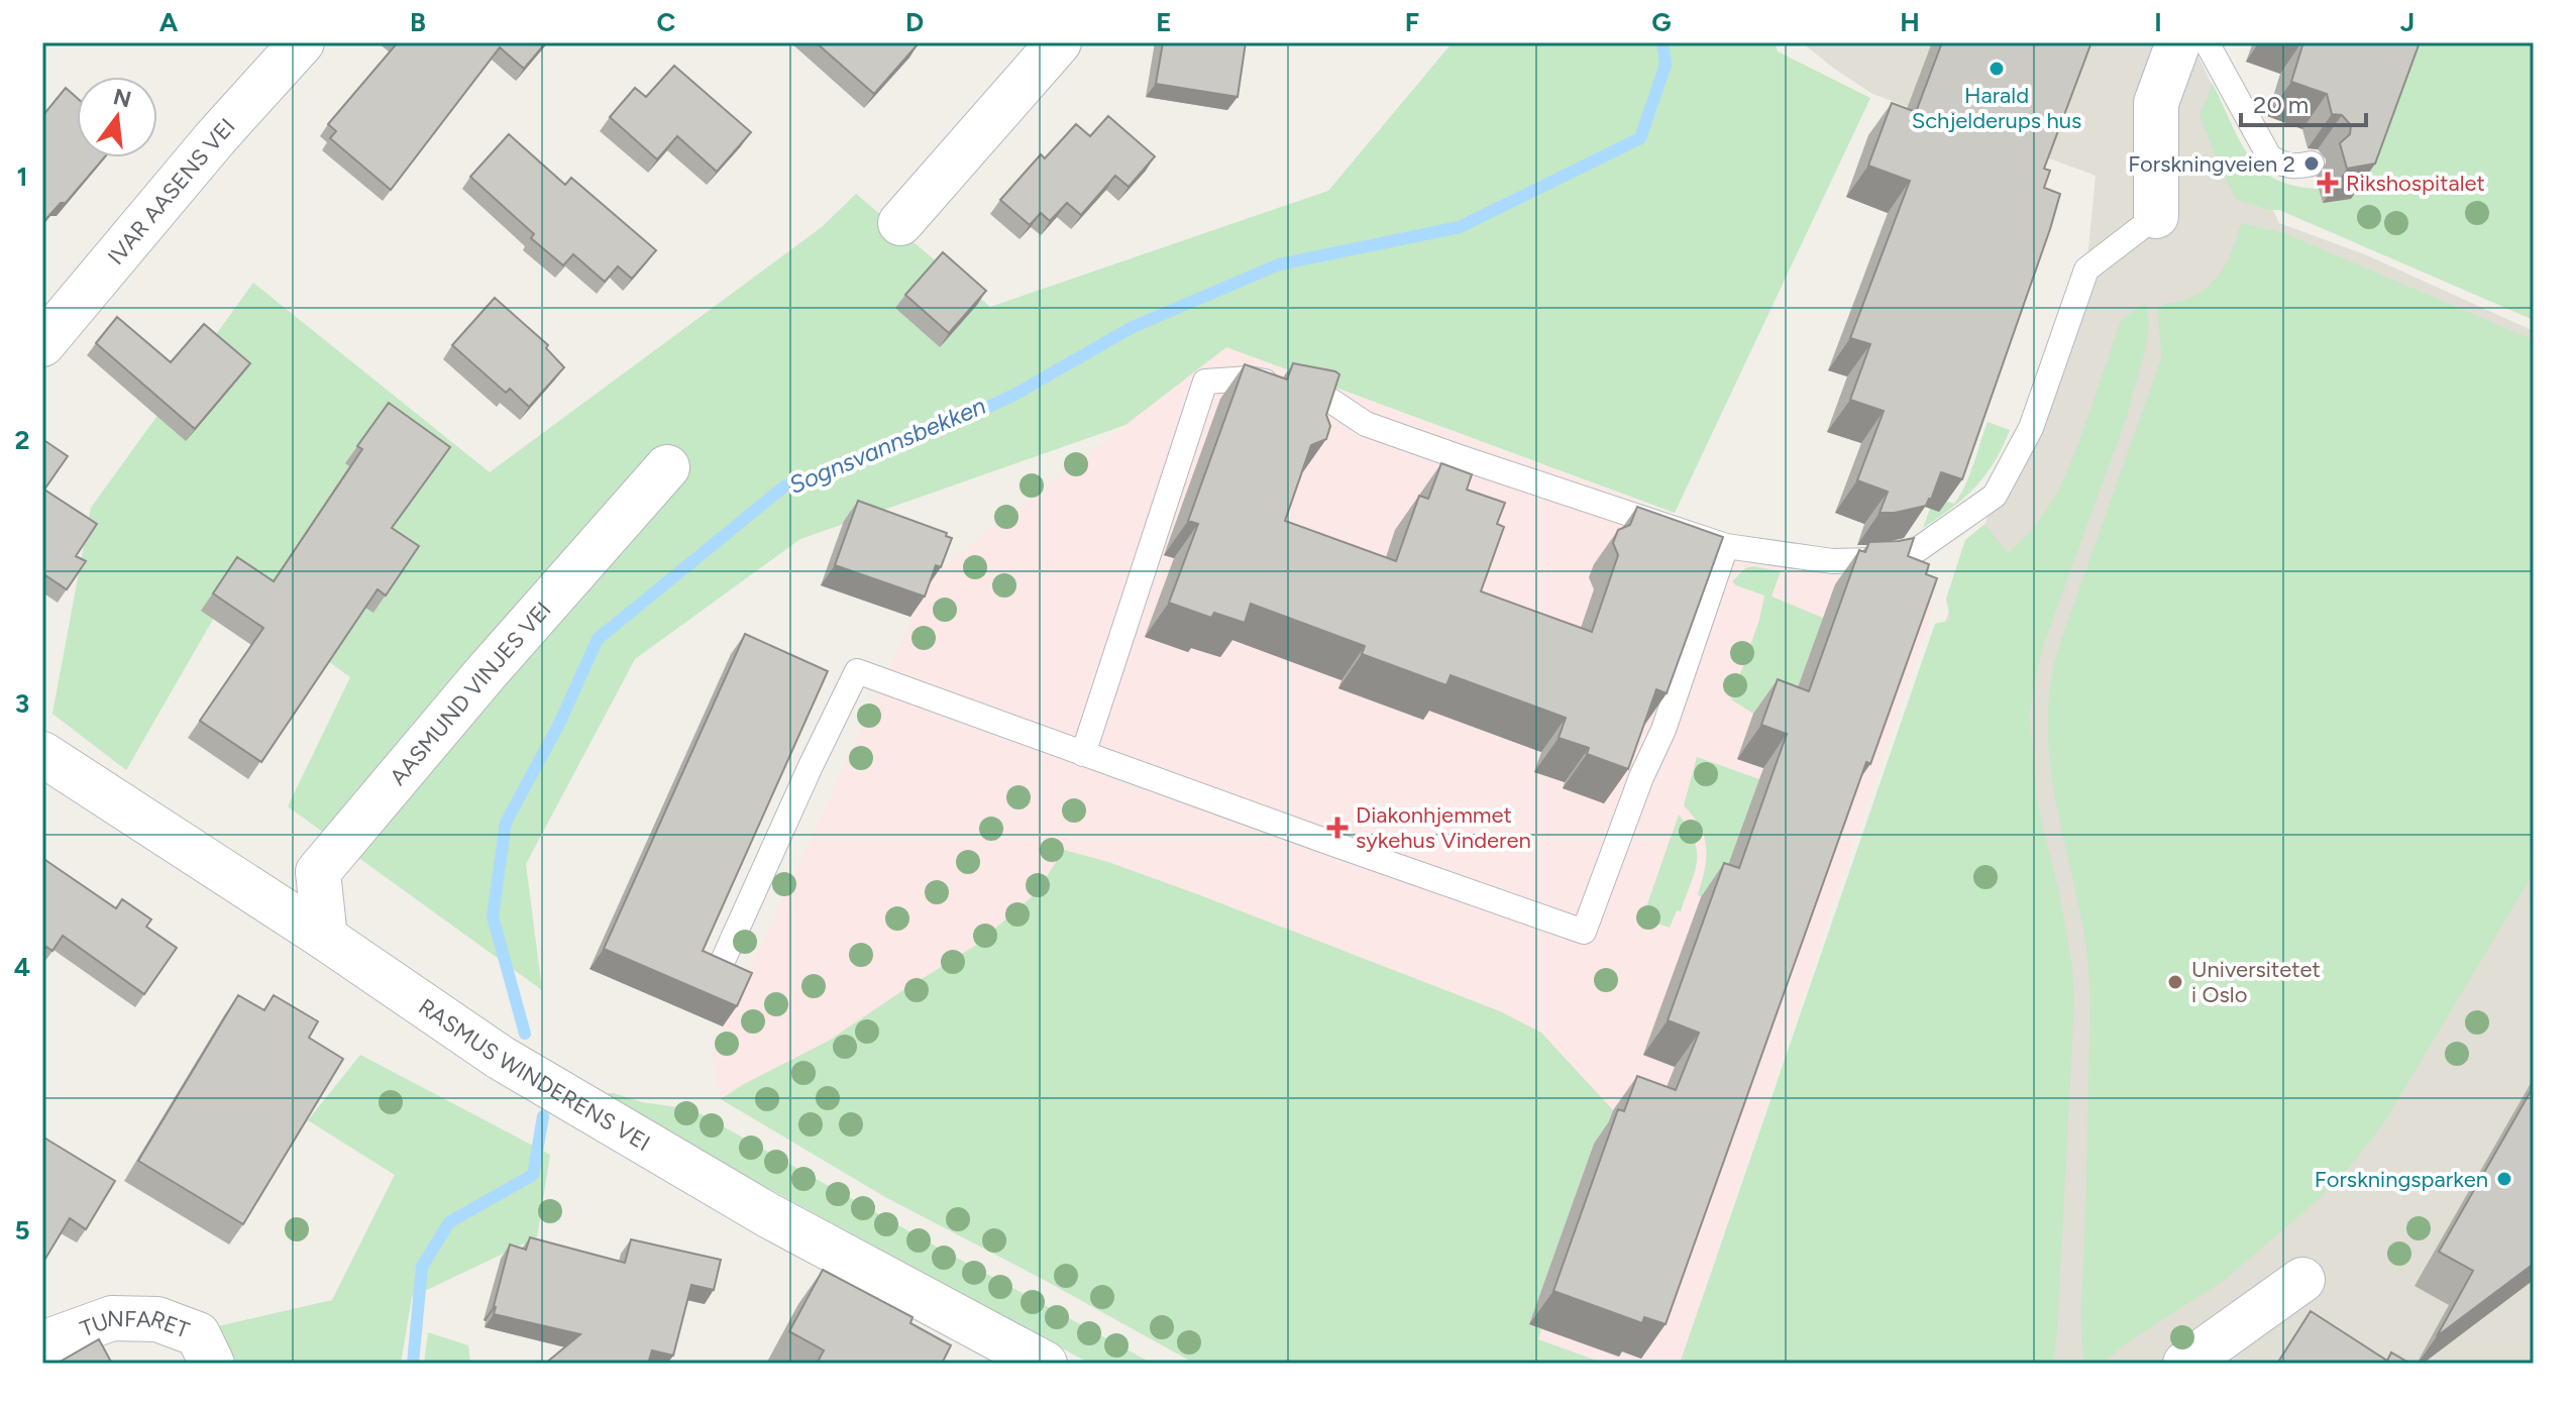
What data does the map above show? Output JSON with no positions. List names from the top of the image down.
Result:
{
  "streets": {
    "street": [
      "IVAR AASENS VEI",
      "AASMUND VINJES VEI",
      "RASMUS WINDERENS VEI",
      "TUNFARET"
    ]
  },
  "crossings": [
    ["AASMUND VINJES VEI", "RASMUS WINDERENS VEI"]
  ],
  "water": ["Sognsvannsbekken"],
  "places": {
    "other": [
      "Harald Schjelderups hus",
      "Forskningveien 2",
      "Universitetet i Oslo",
      "Forskningsparken"
    ],
    "health": ["Rikshospitalet", "Diakonhjemmet sykehus Vinderen"]
  },
  "scale_bar": "20 m",
  "north": "top",
  "grid": {
    "columns": [
      "A",
      "B",
      "C",
      "D",
      "E",
      "F",
      "G",
      "H",
      "I",
      "J"
    ],
    "rows": [
      "1",
      "2",
      "3",
      "4",
      "5"
    ]
  }
}
